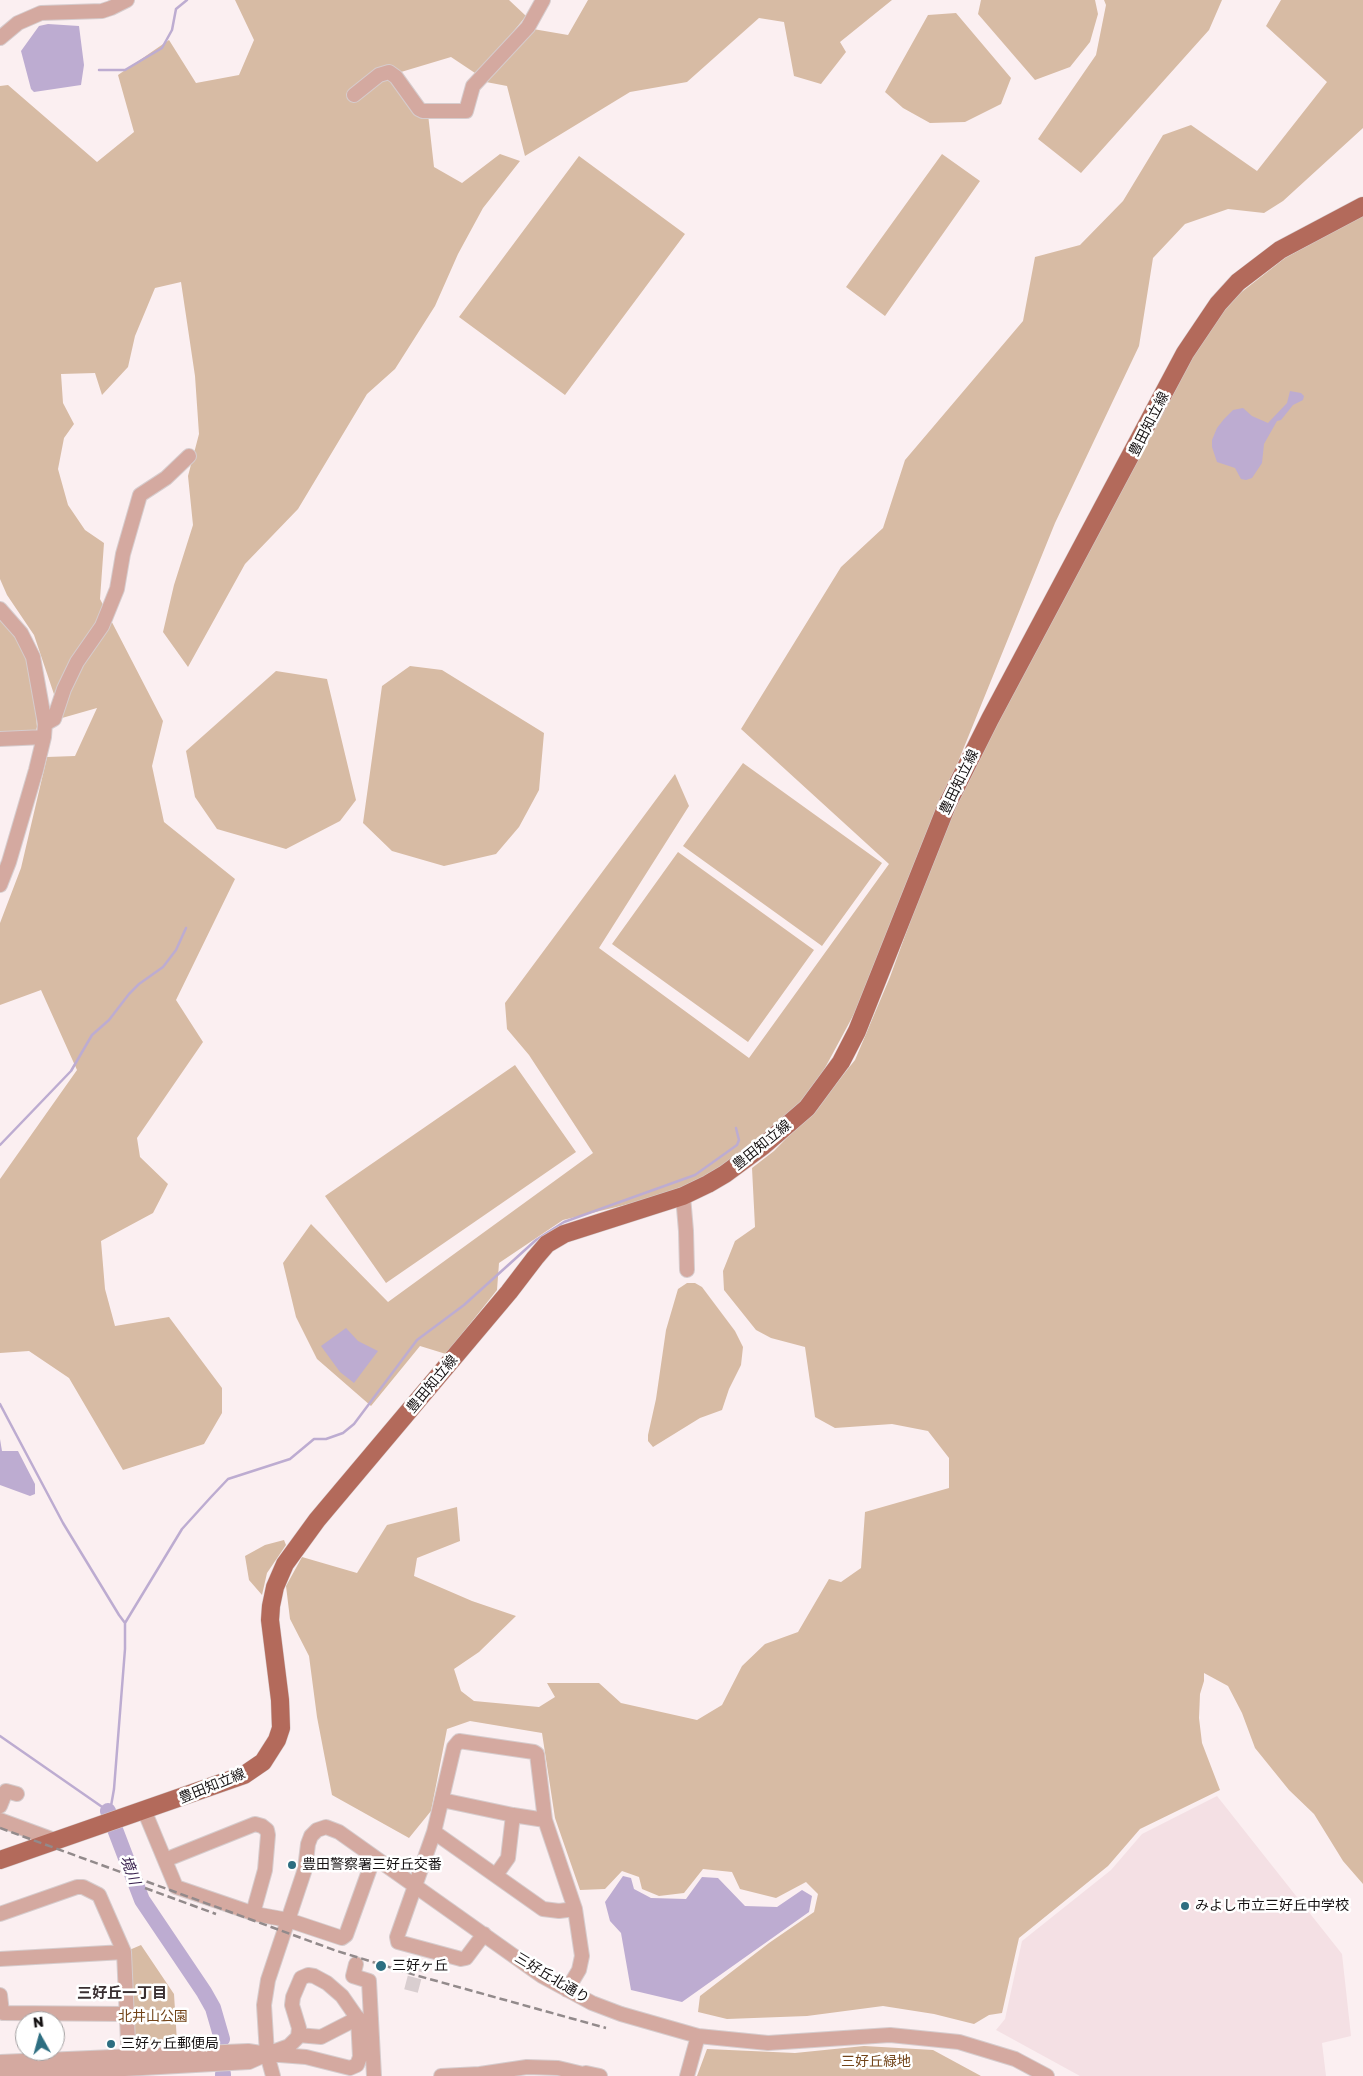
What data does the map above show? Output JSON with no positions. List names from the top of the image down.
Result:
{
  "streets": {
    "main road": ["豊田知立線"],
    "street": ["三好丘北通り"]
  },
  "districts": ["三好丘一丁目"],
  "water": ["境川"],
  "parks": ["北井山公園", "三好丘緑地"],
  "places": [
    "豊田警察署三好丘交番",
    "みよし市立三好丘中学校",
    "三好ヶ丘",
    "三好ヶ丘郵便局"
  ],
  "north": "top"
}
